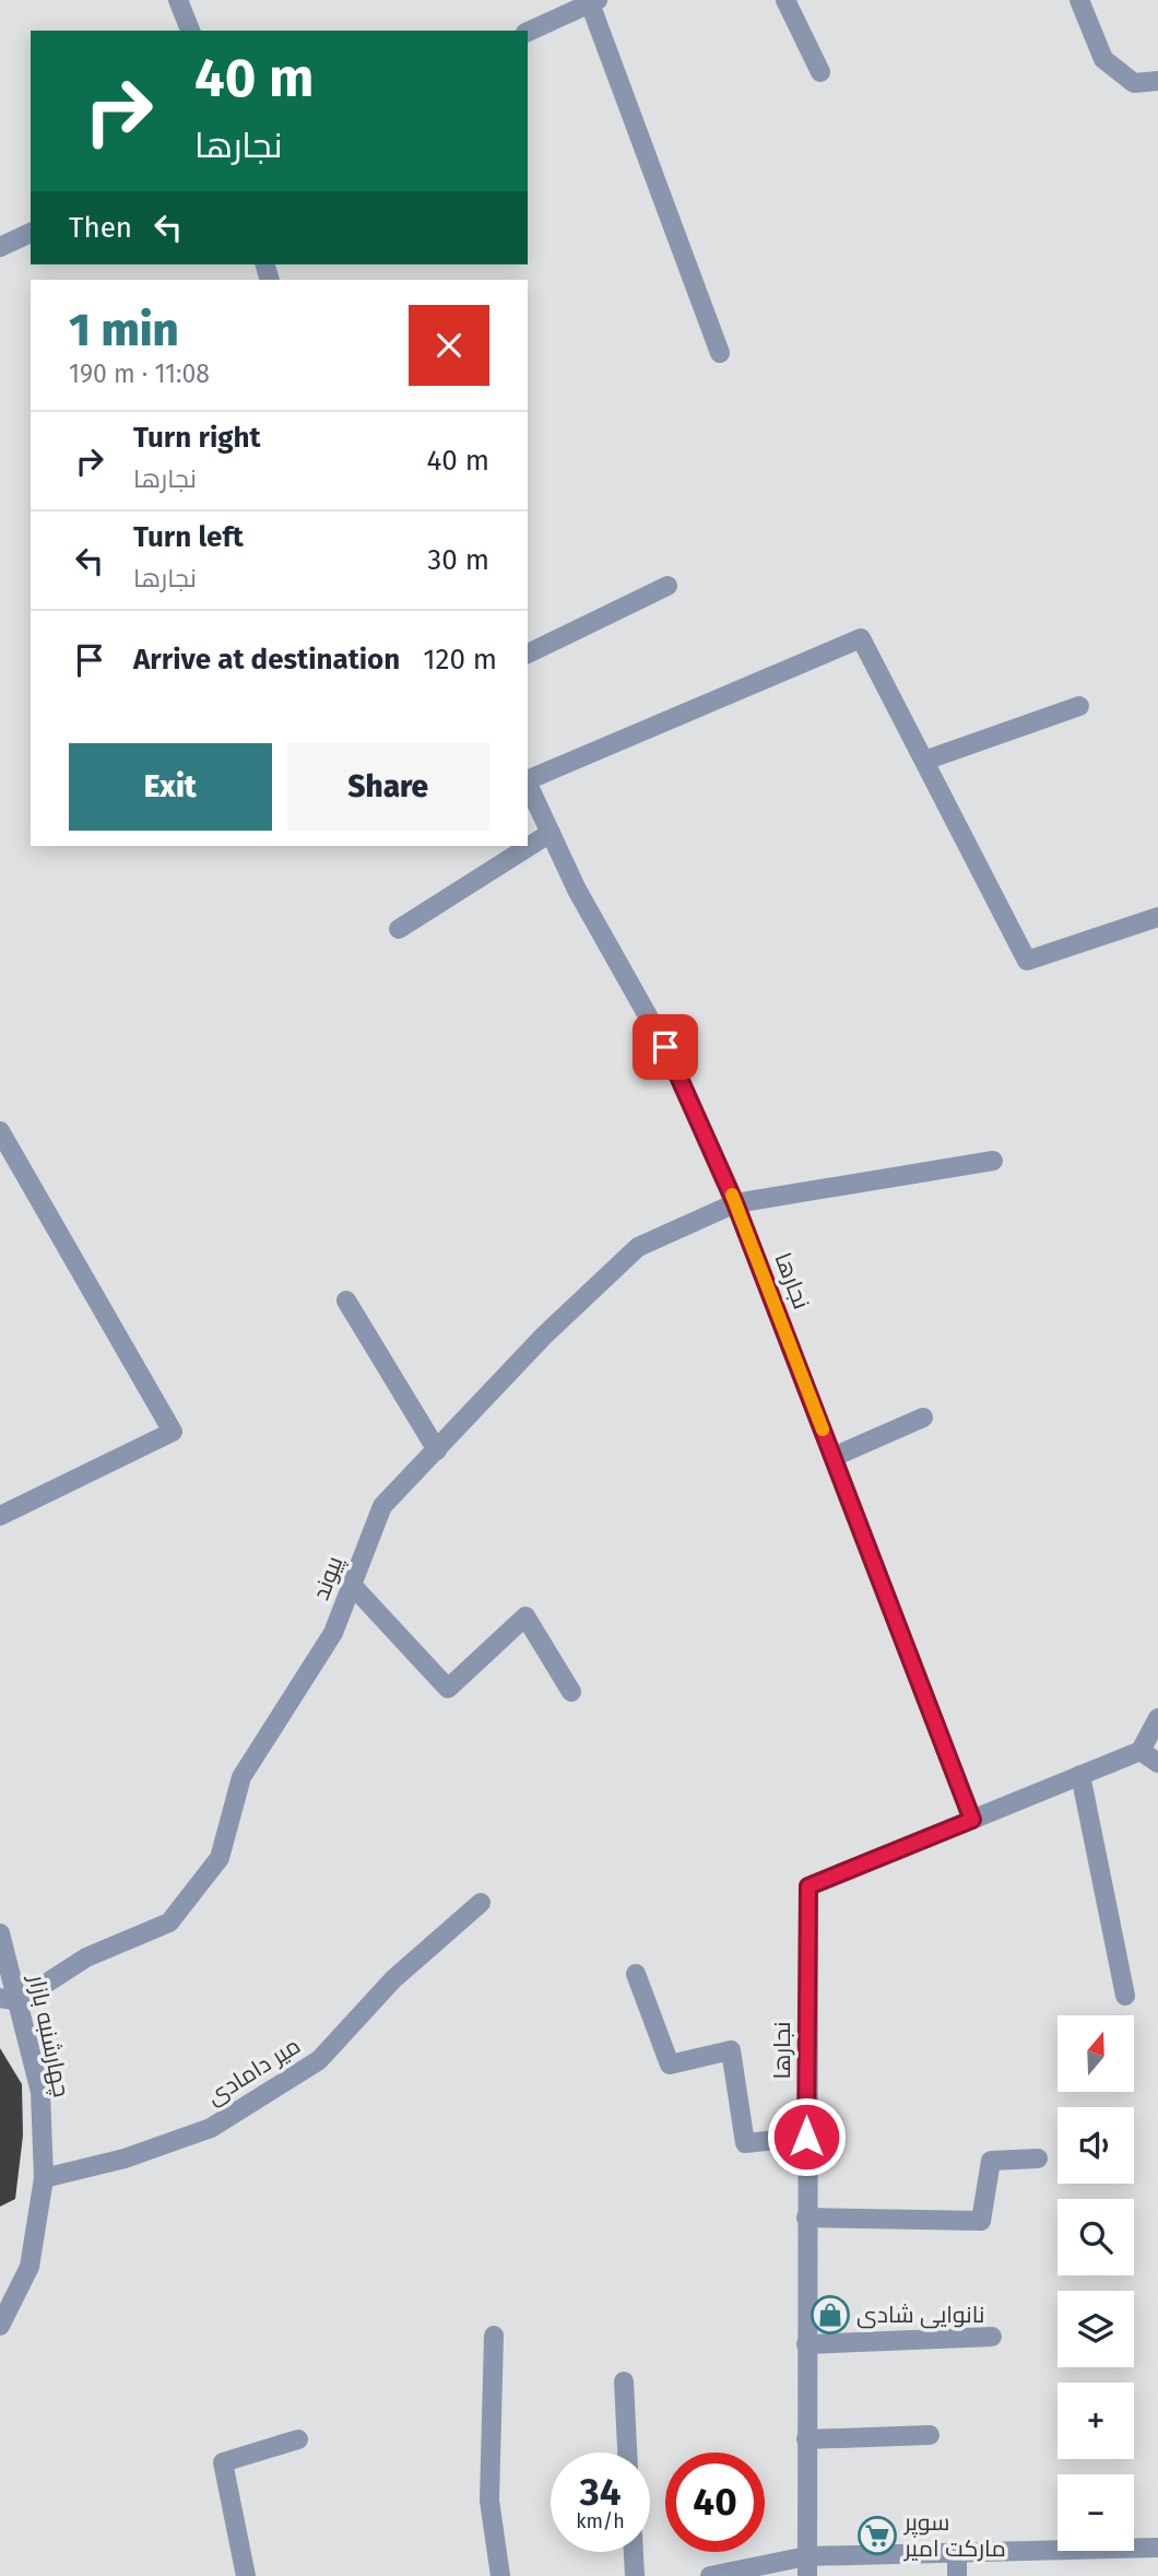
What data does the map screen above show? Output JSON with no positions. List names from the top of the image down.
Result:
{
  "streets": {
    "street": [
      "نجارها",
      "پیوند",
      "چهارشنبه بازار",
      "میر دامادی"
    ]
  },
  "crossings": [
    ["نجارها", "پیوند"],
    ["پیوند", "چهارشنبه بازار"],
    ["چهارشنبه بازار", "میر دامادی"]
  ],
  "places": {
    "shop": ["نانوایی شادی"],
    "supermarket": ["سوپر مارکت امیر"]
  },
  "north": "top",
  "page": {
    "turn": ["40 m", "نجارها"],
    "then": "Then",
    "heading": ["1 min", "190 m · 11:08"],
    "list": [
      {
        "name": "Turn right",
        "note": "نجارها",
        "value": "40 m"
      },
      {
        "name": "Turn left",
        "note": "نجارها",
        "value": "30 m"
      },
      {
        "name": "Arrive at destination",
        "value": "120 m"
      }
    ],
    "buttons": ["Exit", "Share"],
    "map_buttons": ["+", "−"],
    "speed": "34 km/h",
    "limit": "40"
  }
}
